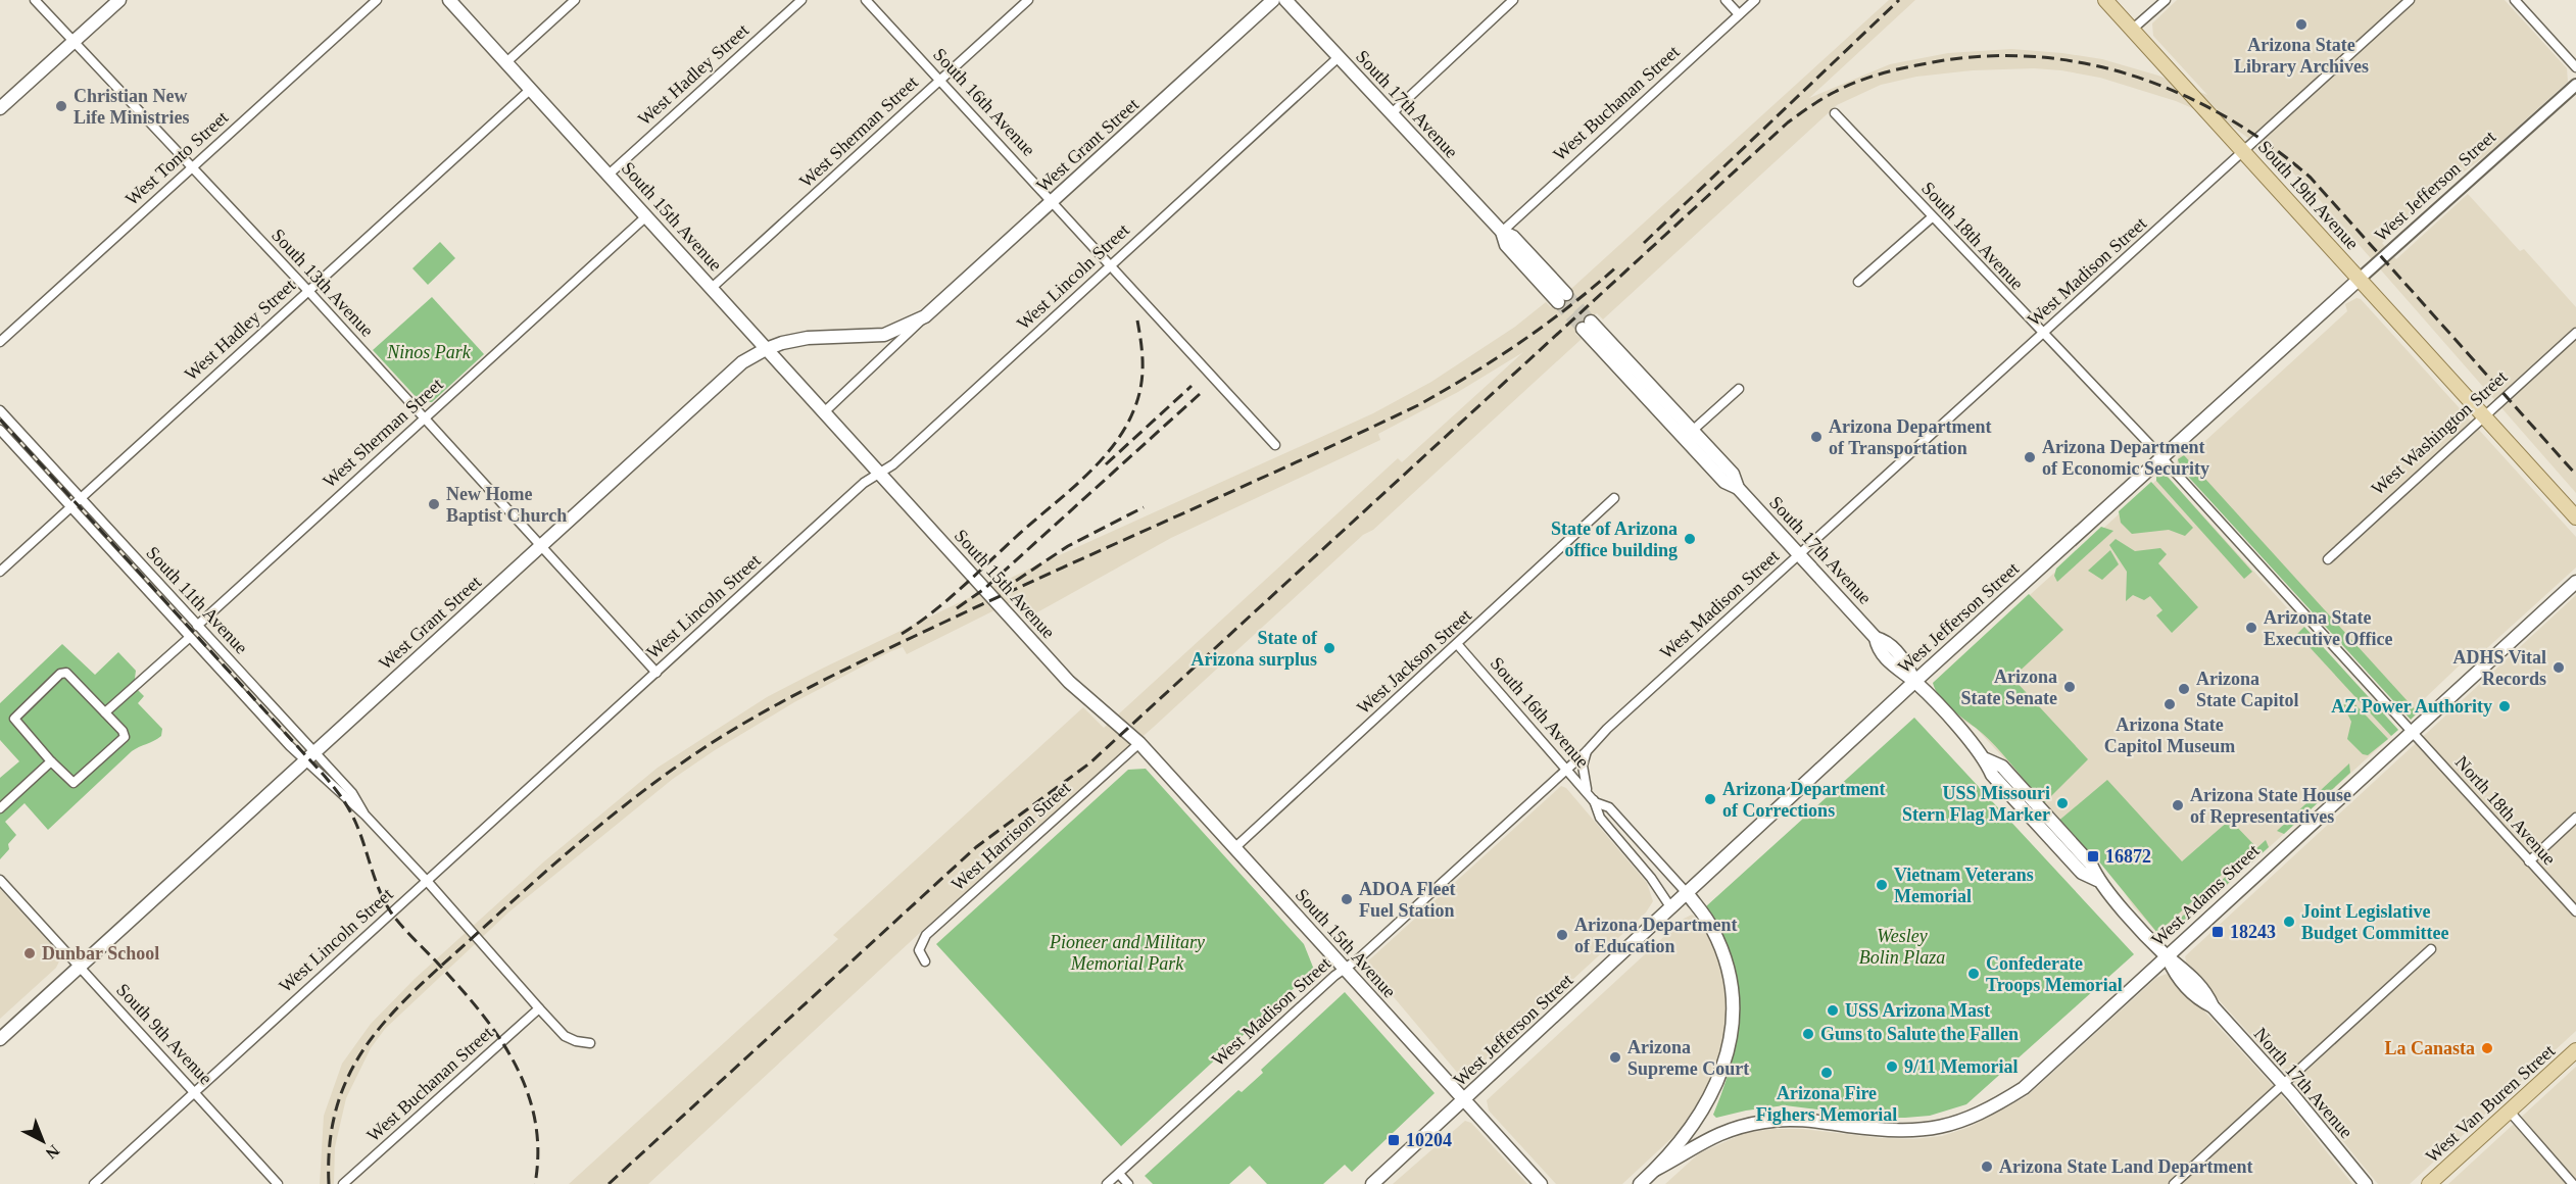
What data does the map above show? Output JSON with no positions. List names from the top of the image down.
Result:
{
  "streets": {
    "main road": [
      "South 17th Avenue",
      "West Grant Street",
      "West Jefferson Street",
      "South 19th Avenue",
      "South 15th Avenue",
      "West Adams Street",
      "North 17th Avenue",
      "West Van Buren Street"
    ],
    "street": [
      "West Hadley Street",
      "South 16th Avenue",
      "West Buchanan Street",
      "West Sherman Street",
      "West Tonto Street",
      "South 18th Avenue",
      "West Madison Street",
      "West Lincoln Street",
      "South 13th Avenue",
      "West Washington Street",
      "South 11th Avenue",
      "West Jackson Street",
      "North 18th Avenue",
      "West Harrison Street",
      "South 9th Avenue"
    ]
  },
  "crossings": [
    ["West Hadley Street", "South 15th Avenue"],
    ["West Hadley Street", "South 13th Avenue"],
    ["West Hadley Street", "South 11th Avenue"],
    ["South 16th Avenue", "West Sherman Street"],
    ["South 16th Avenue", "West Grant Street"],
    ["South 16th Avenue", "West Jefferson Street"],
    ["South 16th Avenue", "West Madison Street"],
    ["South 16th Avenue", "West Lincoln Street"],
    ["South 16th Avenue", "West Jackson Street"],
    ["West Buchanan Street", "South 17th Avenue"],
    ["West Buchanan Street", "South 11th Avenue"],
    ["South 17th Avenue", "West Jefferson Street"],
    ["South 17th Avenue", "West Madison Street"],
    ["South 17th Avenue", "West Lincoln Street"],
    ["South 17th Avenue", "North 17th Avenue"],
    ["West Sherman Street", "South 15th Avenue"],
    ["West Sherman Street", "South 13th Avenue"],
    ["West Sherman Street", "South 11th Avenue"],
    ["West Grant Street", "South 15th Avenue"],
    ["West Grant Street", "South 13th Avenue"],
    ["West Grant Street", "South 11th Avenue"],
    ["West Grant Street", "South 9th Avenue"],
    ["West Tonto Street", "South 13th Avenue"],
    ["West Jefferson Street", "South 19th Avenue"],
    ["West Jefferson Street", "South 15th Avenue"],
    ["West Jefferson Street", "South 18th Avenue"],
    ["South 19th Avenue", "West Madison Street"],
    ["South 19th Avenue", "West Washington Street"],
    ["South 15th Avenue", "West Madison Street"],
    ["South 15th Avenue", "West Lincoln Street"],
    ["South 15th Avenue", "West Jackson Street"],
    ["South 15th Avenue", "West Harrison Street"],
    ["South 18th Avenue", "West Madison Street"],
    ["South 18th Avenue", "North 18th Avenue"],
    ["South 18th Avenue", "West Adams Street"],
    ["West Lincoln Street", "South 13th Avenue"],
    ["West Lincoln Street", "South 11th Avenue"],
    ["West Lincoln Street", "South 9th Avenue"],
    ["North 18th Avenue", "West Adams Street"],
    ["West Adams Street", "North 17th Avenue"]
  ],
  "parks": ["Ninos Park", "Wesley Bolin Plaza", "Pioneer and Military Memorial Park"],
  "places": {
    "other": [
      "Arizona State Library Archives",
      "Christian New Life Ministries",
      "Arizona Department of Transportation",
      "Arizona Department of Economic Security",
      "New Home Baptist Church",
      "State of Arizona office building",
      "Arizona State Executive Office",
      "State of Arizona surplus",
      "ADHS Vital Records",
      "Arizona State Senate",
      "Arizona State Capitol",
      "Arizona State Capitol Museum",
      "AZ Power Authority",
      "Arizona Department of Corrections",
      "USS Missouri Stern Flag Marker",
      "Arizona State House of Representatives",
      "Vietnam Veterans Memorial",
      "ADOA Fleet Fuel Station",
      "Joint Legislative Budget Committee",
      "Arizona Department of Education",
      "Dunbar School",
      "Confederate Troops Memorial",
      "USS Arizona Mast",
      "Guns to Salute the Fallen",
      "La Canasta",
      "Arizona Supreme Court",
      "9/11 Memorial",
      "Arizona Fire Fighers Memorial",
      "Arizona State Land Department"
    ],
    "transit": ["16872", "18243", "10204"]
  },
  "north": "bottom right"
}
